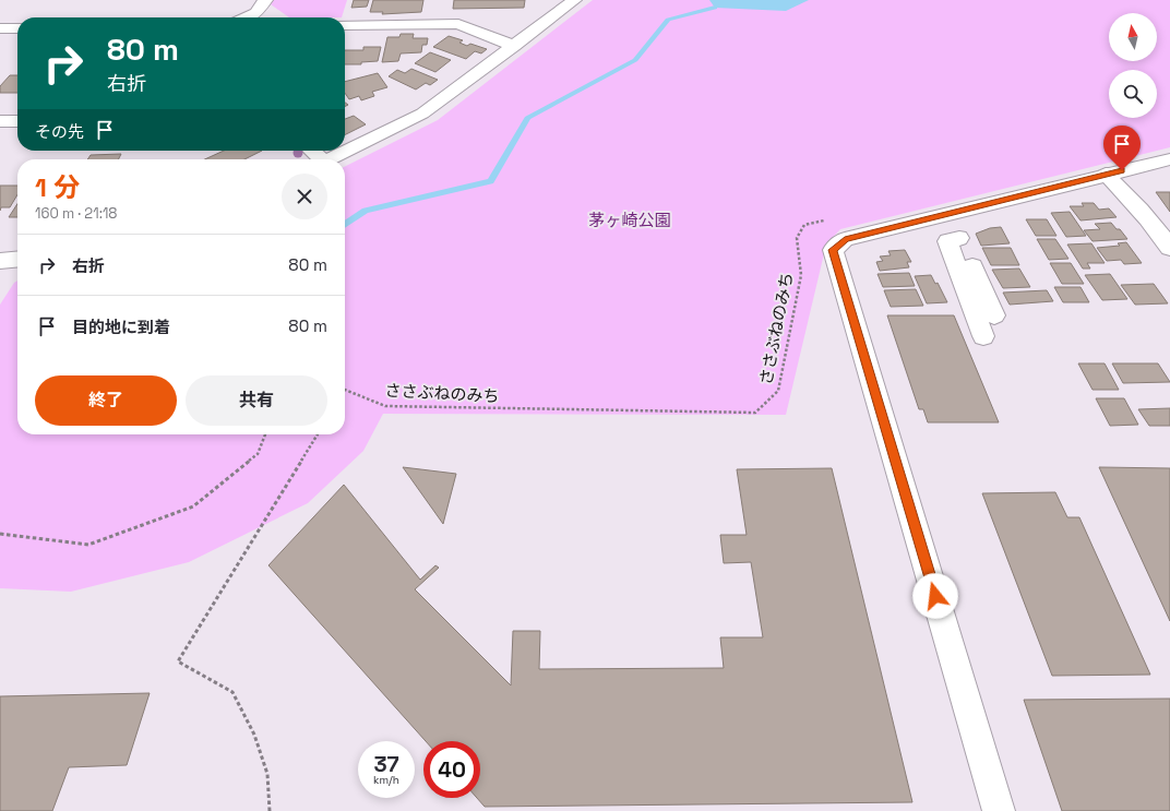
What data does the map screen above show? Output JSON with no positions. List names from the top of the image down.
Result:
{
  "streets": {
    "path": ["ささぶねのみち"]
  },
  "parks": ["茅ヶ崎公園"],
  "north": "top",
  "page": {
    "turn": ["80 m", "右折"],
    "then": "その先",
    "heading": ["1 分", "160 m · 21:18"],
    "list": [
      {
        "name": "右折",
        "value": "80 m"
      },
      {
        "name": "目的地に到着",
        "value": "80 m"
      }
    ],
    "buttons": ["終了", "共有"],
    "speed": "37 km/h",
    "limit": "40"
  }
}
